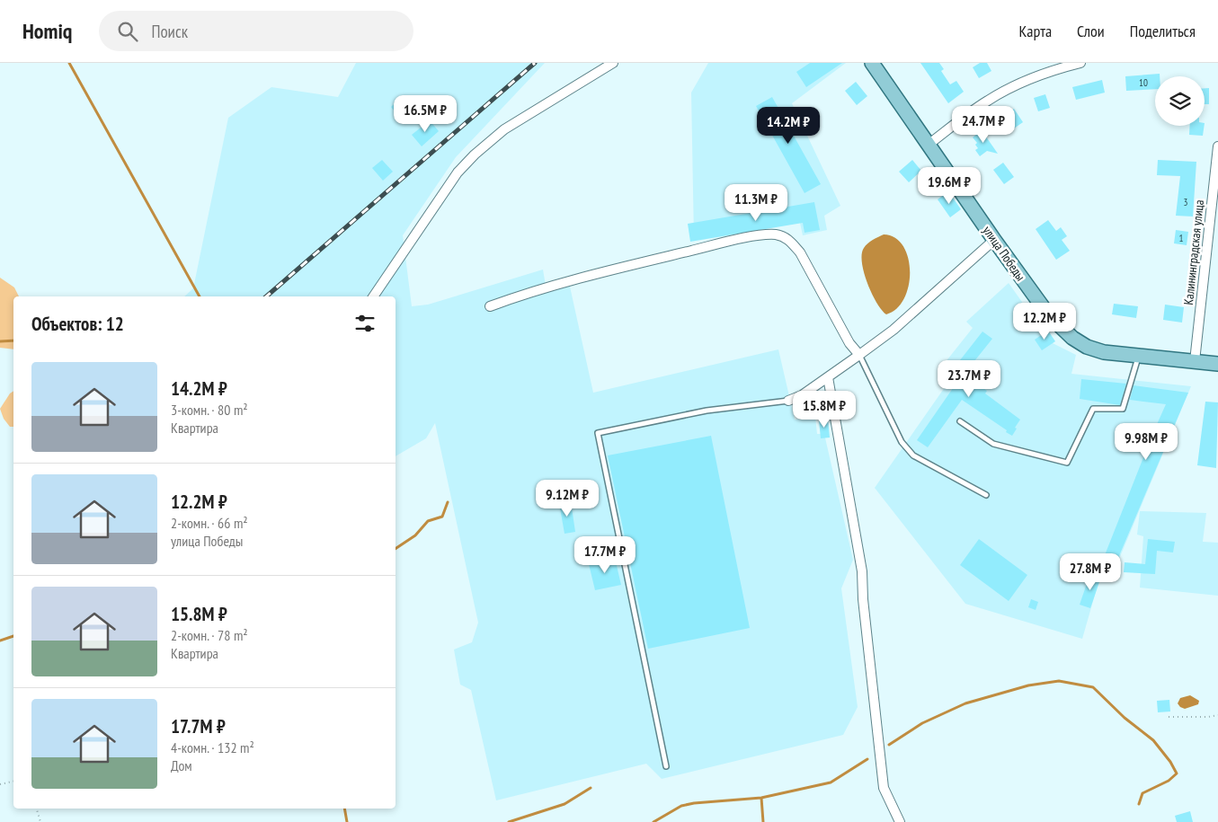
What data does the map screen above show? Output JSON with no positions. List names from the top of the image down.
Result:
{
  "streets": {
    "main road": ["улица Победы"],
    "street": ["Калининградская улица"]
  },
  "crossings": [
    ["Калининградская улица", "улица Победы"]
  ],
  "house_numbers": ["10", "3", "1"],
  "page": {
    "header": "Homiq",
    "search": "Поиск",
    "nav": ["Карта", "Слои", "Поделиться"],
    "price": [
      "16.5M ₽",
      "24.7M ₽",
      "14.2M ₽",
      "19.6M ₽",
      "11.3M ₽",
      "12.2M ₽",
      "23.7M ₽",
      "15.8M ₽",
      "9.98M ₽",
      "9.12M ₽",
      "17.7M ₽",
      "27.8M ₽"
    ],
    "heading": "Объектов: 12",
    "list": [
      {
        "name": "14.2M ₽",
        "note": "3-комн. · 80 m² · Квартира"
      },
      {
        "name": "12.2M ₽",
        "note": "2-комн. · 66 m² · улица Победы"
      },
      {
        "name": "15.8M ₽",
        "note": "2-комн. · 78 m² · Квартира"
      },
      {
        "name": "17.7M ₽",
        "note": "4-комн. · 132 m² · Дом"
      }
    ]
  }
}
